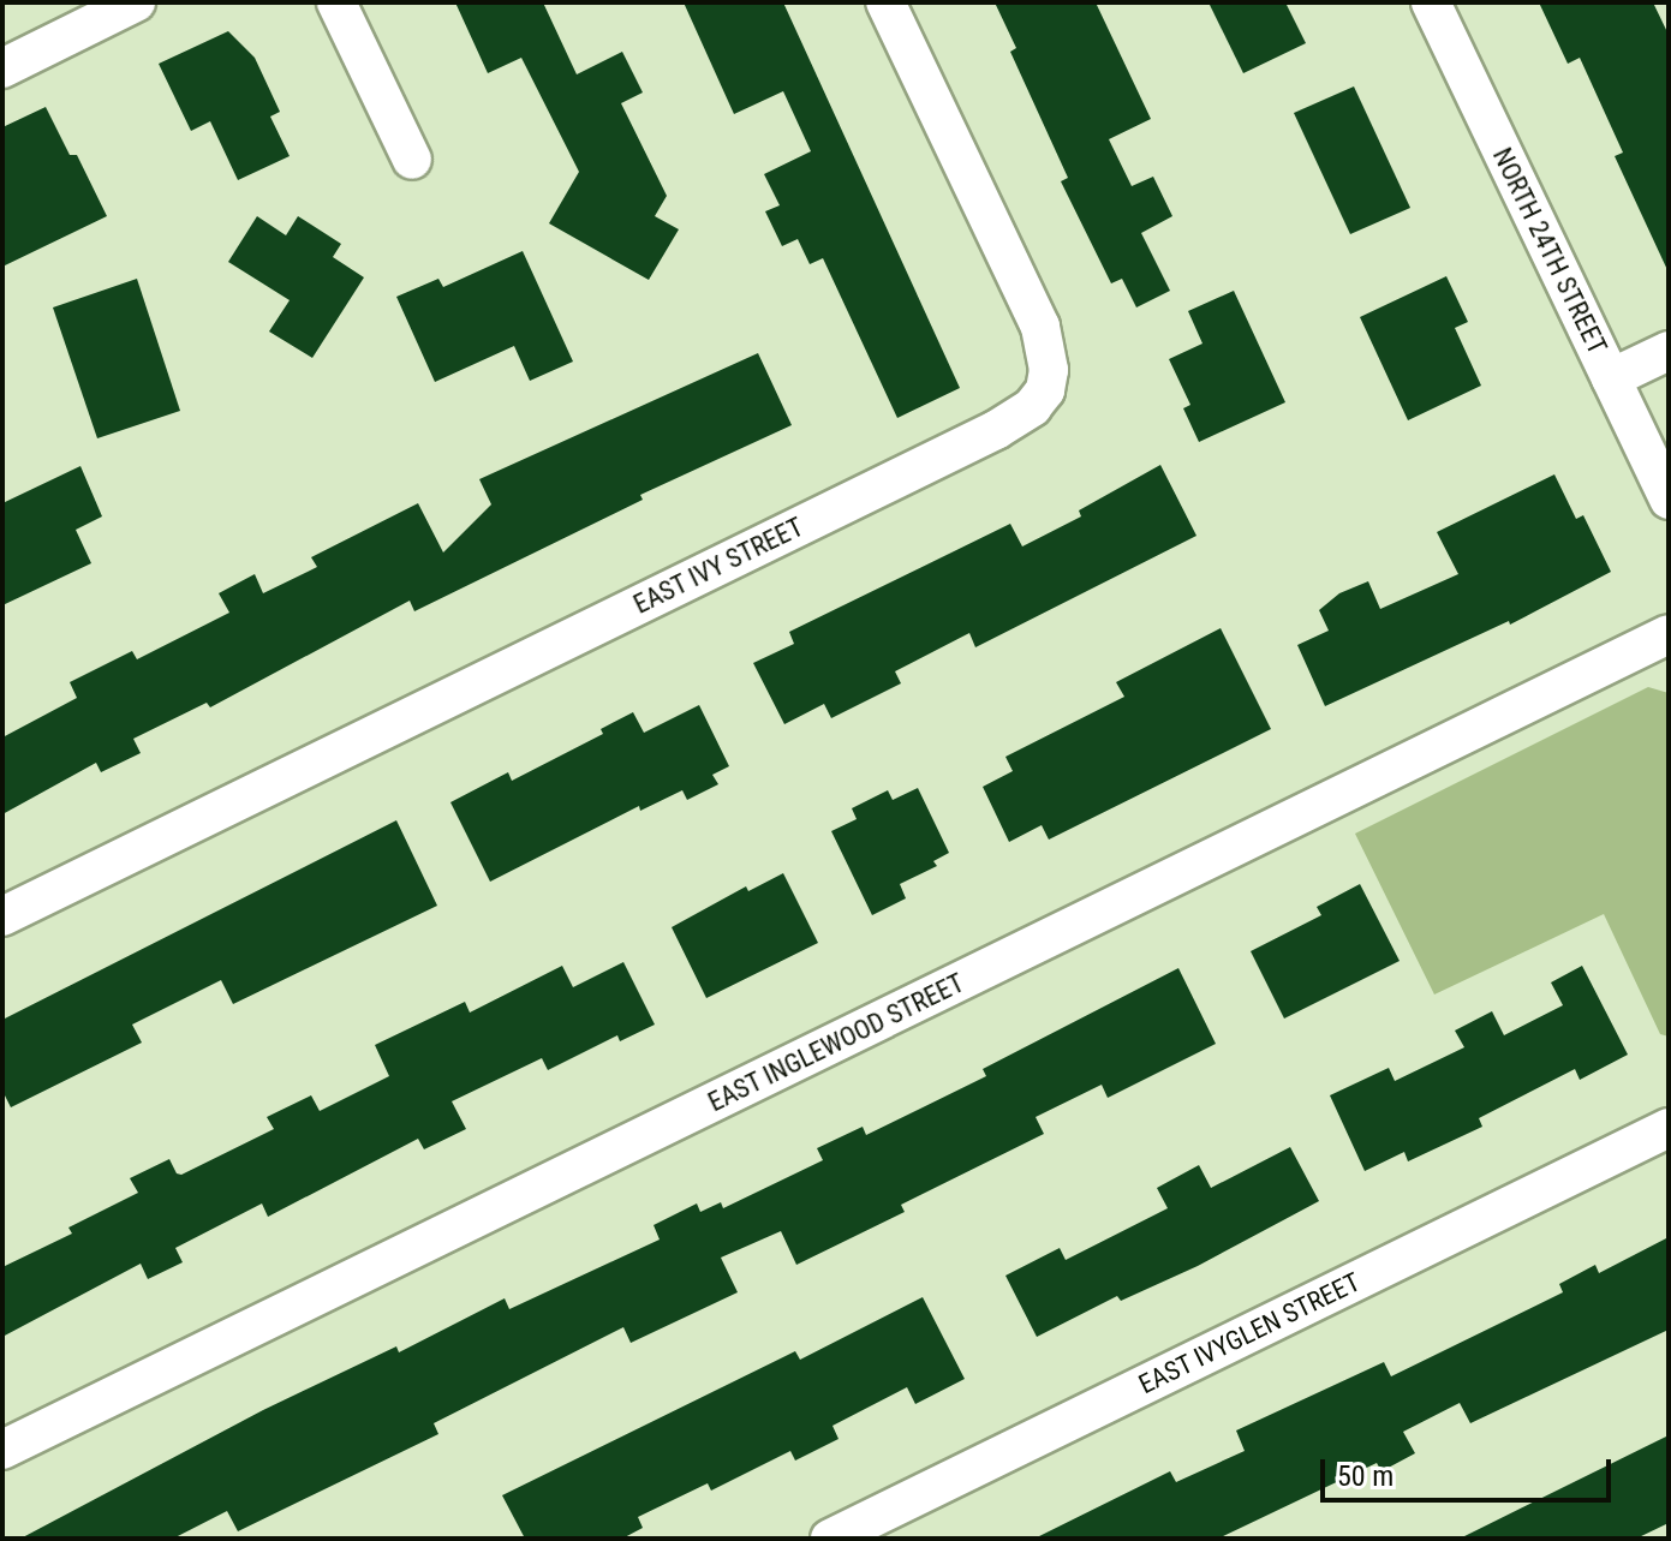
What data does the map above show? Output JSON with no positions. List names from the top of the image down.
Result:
{
  "streets": {
    "street": [
      "NORTH 24TH STREET",
      "EAST IVY STREET",
      "EAST INGLEWOOD STREET",
      "EAST IVYGLEN STREET"
    ]
  },
  "scale_bar": "50 m"
}
